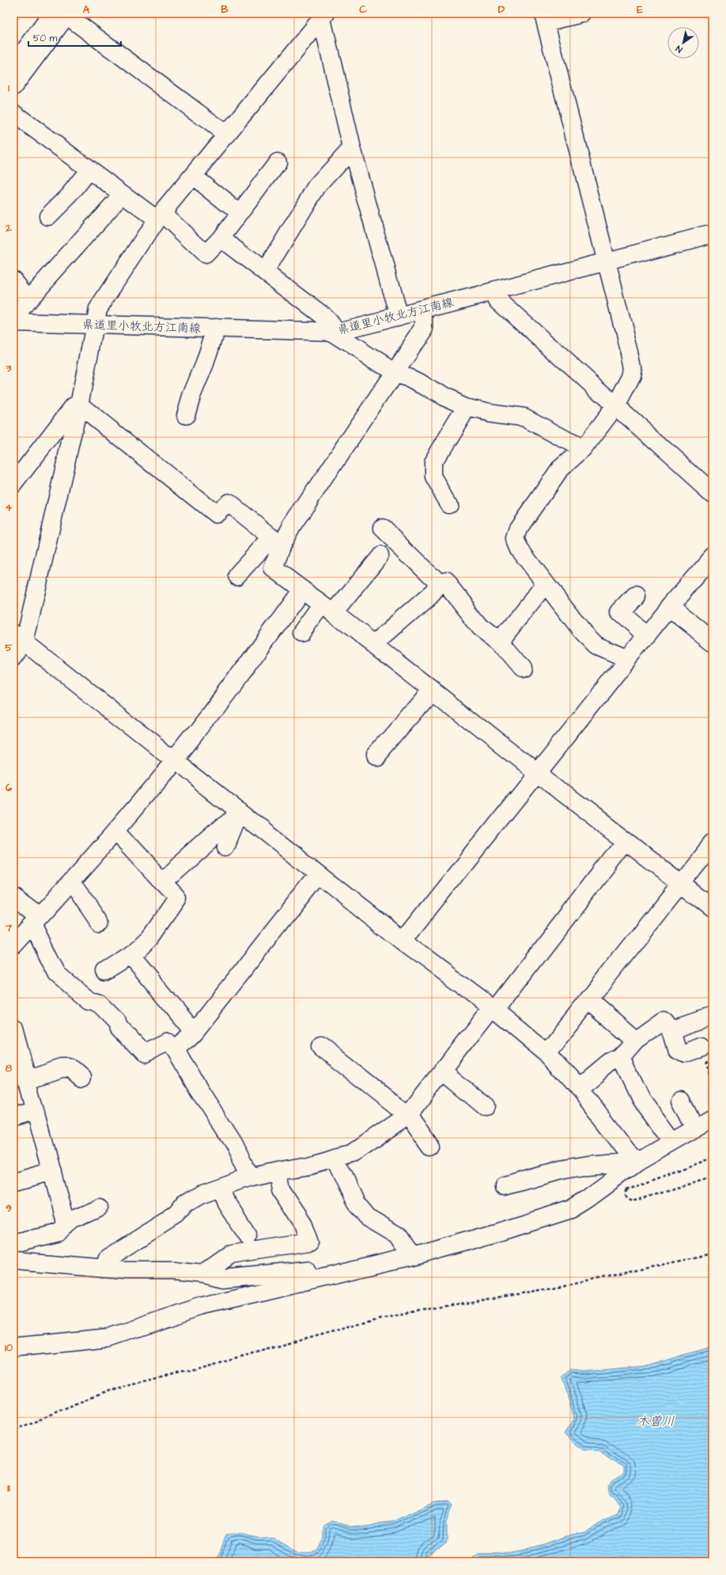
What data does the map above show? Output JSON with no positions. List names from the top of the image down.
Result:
{
  "streets": {
    "street": ["県道里小牧北方江南線"]
  },
  "water": ["木曽川"],
  "scale_bar": "50 m",
  "north": "bottom left",
  "grid": {
    "columns": [
      "A",
      "B",
      "C",
      "D",
      "E"
    ],
    "rows": [
      "1",
      "2",
      "3",
      "4",
      "5",
      "6",
      "7",
      "8",
      "9",
      "10",
      "11"
    ]
  }
}
